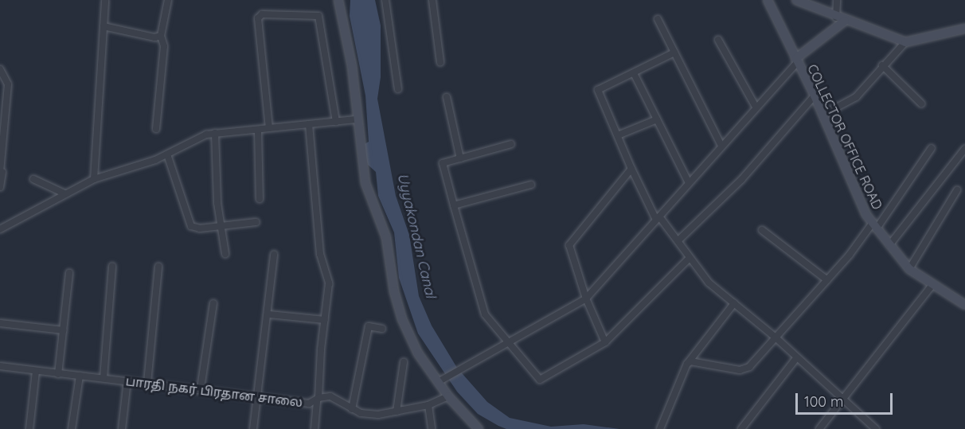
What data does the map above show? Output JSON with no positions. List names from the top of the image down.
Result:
{
  "streets": {
    "street": ["COLLECTOR OFFICE ROAD", "பாரதி நகர் பிரதான சாலை"]
  },
  "water": ["Uyyakondan Canal"],
  "scale_bar": "100 m"
}
